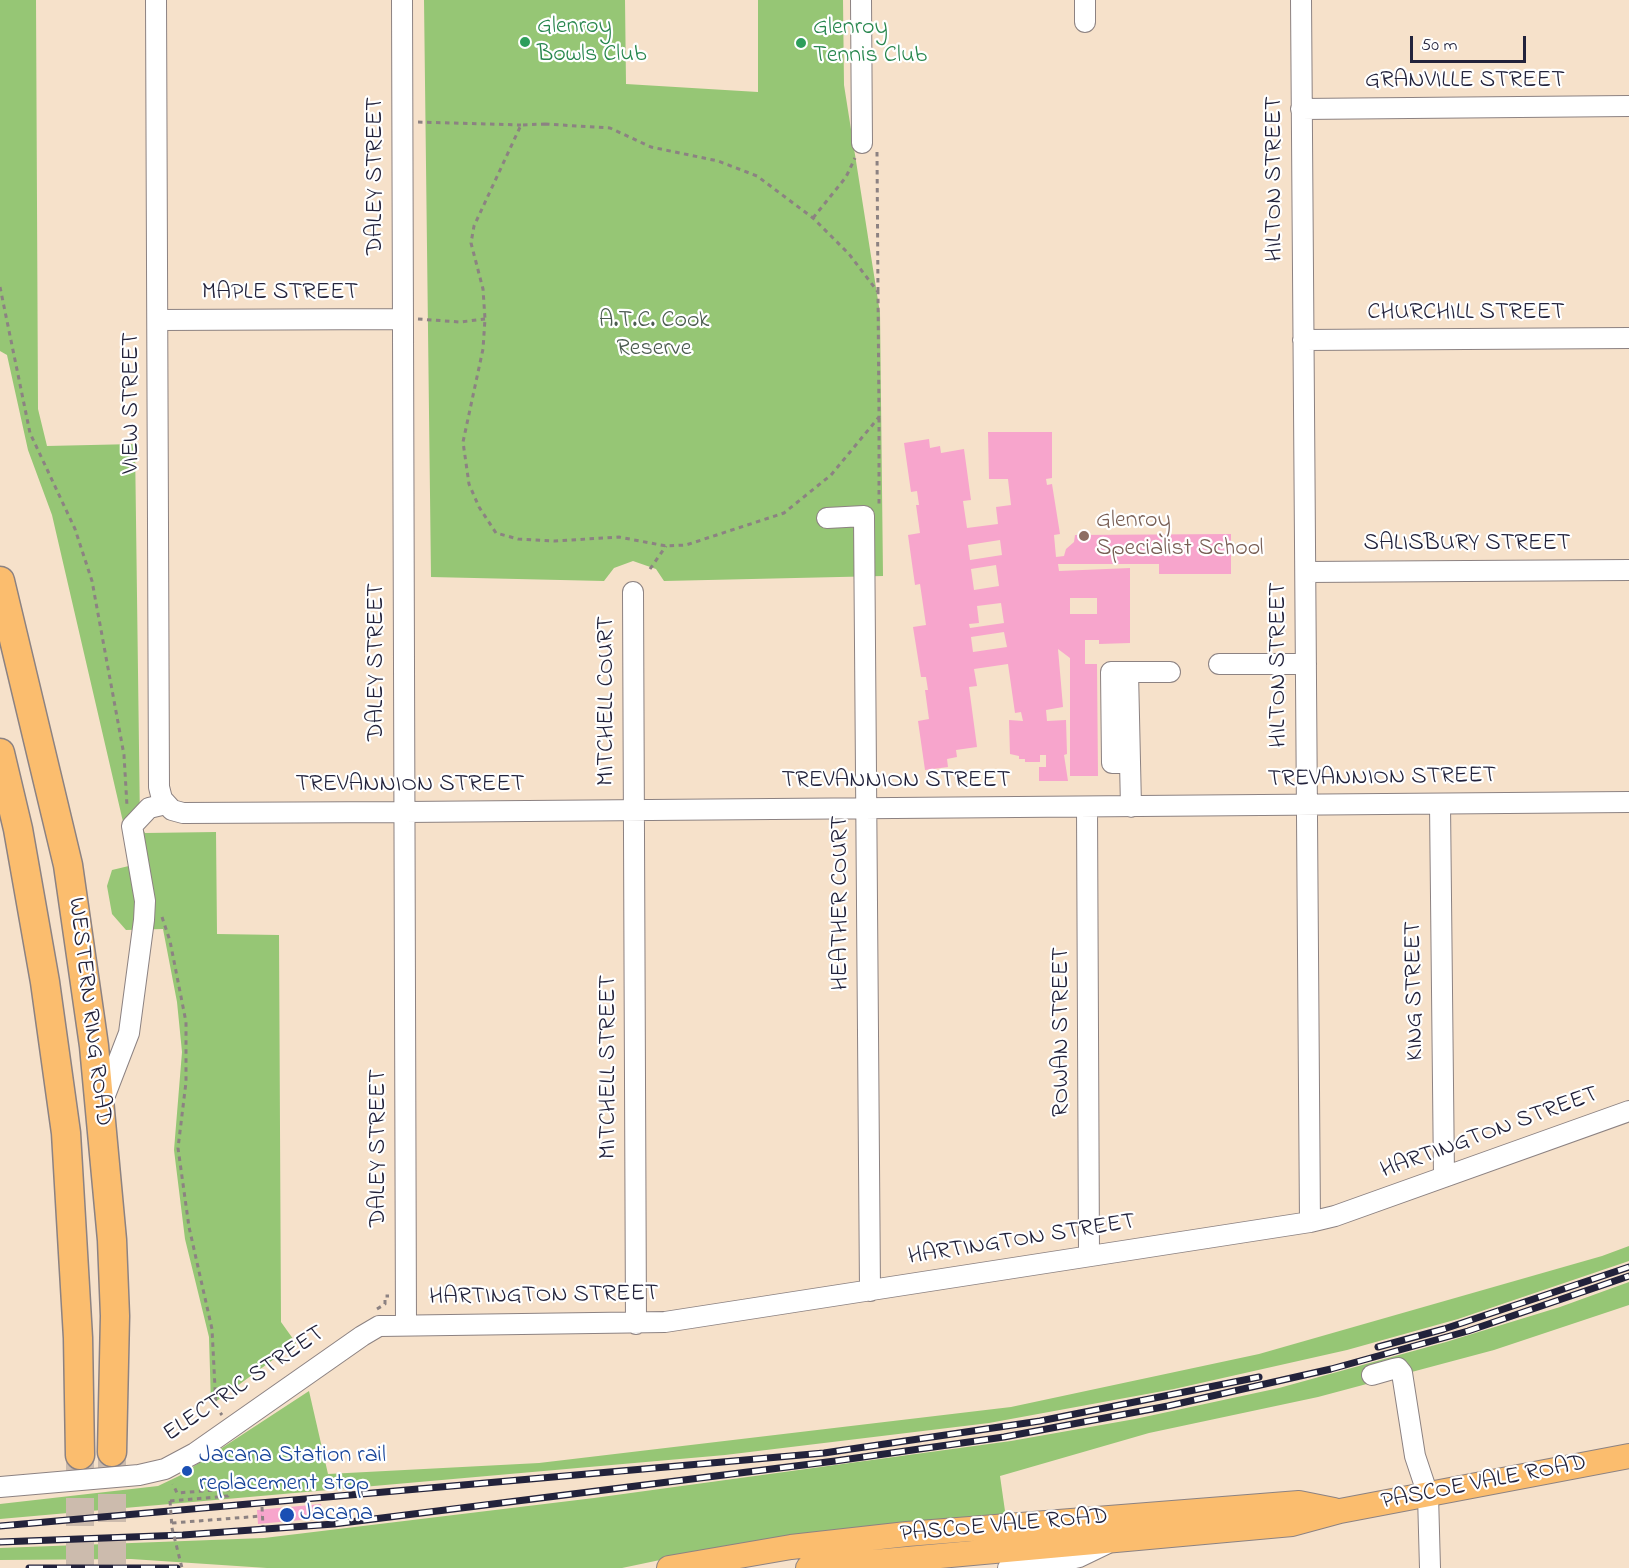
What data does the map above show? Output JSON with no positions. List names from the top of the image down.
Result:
{
  "streets": {
    "highway": ["WESTERN RING ROAD"],
    "main road": ["PASCOE VALE ROAD"],
    "street": [
      "GRANVILLE STREET",
      "DALEY STREET",
      "HILTON STREET",
      "MAPLE STREET",
      "CHURCHILL STREET",
      "VIEW STREET",
      "SALISBURY STREET",
      "MITCHELL COURT",
      "TREVANNION STREET",
      "HEATHER COURT",
      "KING STREET",
      "ROWAN STREET",
      "MITCHELL STREET",
      "HARTINGTON STREET",
      "ELECTRIC STREET"
    ]
  },
  "crossings": [
    ["GRANVILLE STREET", "HILTON STREET"],
    ["DALEY STREET", "MAPLE STREET"],
    ["DALEY STREET", "TREVANNION STREET"],
    ["DALEY STREET", "HARTINGTON STREET"],
    ["DALEY STREET", "ELECTRIC STREET"],
    ["HILTON STREET", "CHURCHILL STREET"],
    ["HILTON STREET", "SALISBURY STREET"],
    ["HILTON STREET", "TREVANNION STREET"],
    ["HILTON STREET", "HARTINGTON STREET"],
    ["MAPLE STREET", "VIEW STREET"],
    ["VIEW STREET", "TREVANNION STREET"],
    ["MITCHELL COURT", "TREVANNION STREET"],
    ["MITCHELL COURT", "MITCHELL STREET"],
    ["TREVANNION STREET", "HEATHER COURT"],
    ["TREVANNION STREET", "KING STREET"],
    ["TREVANNION STREET", "ROWAN STREET"],
    ["TREVANNION STREET", "MITCHELL STREET"],
    ["HEATHER COURT", "HARTINGTON STREET"],
    ["KING STREET", "HARTINGTON STREET"],
    ["ROWAN STREET", "HARTINGTON STREET"],
    ["MITCHELL STREET", "HARTINGTON STREET"],
    ["HARTINGTON STREET", "ELECTRIC STREET"]
  ],
  "parks": ["A.T.C. Cook Reserve"],
  "places": [
    "Glenroy Bowls Club",
    "Glenroy Tennis Club",
    "Glenroy Specialist School",
    "Jacana Station rail replacement stop",
    "Jacana"
  ],
  "scale_bar": "50 m"
}
